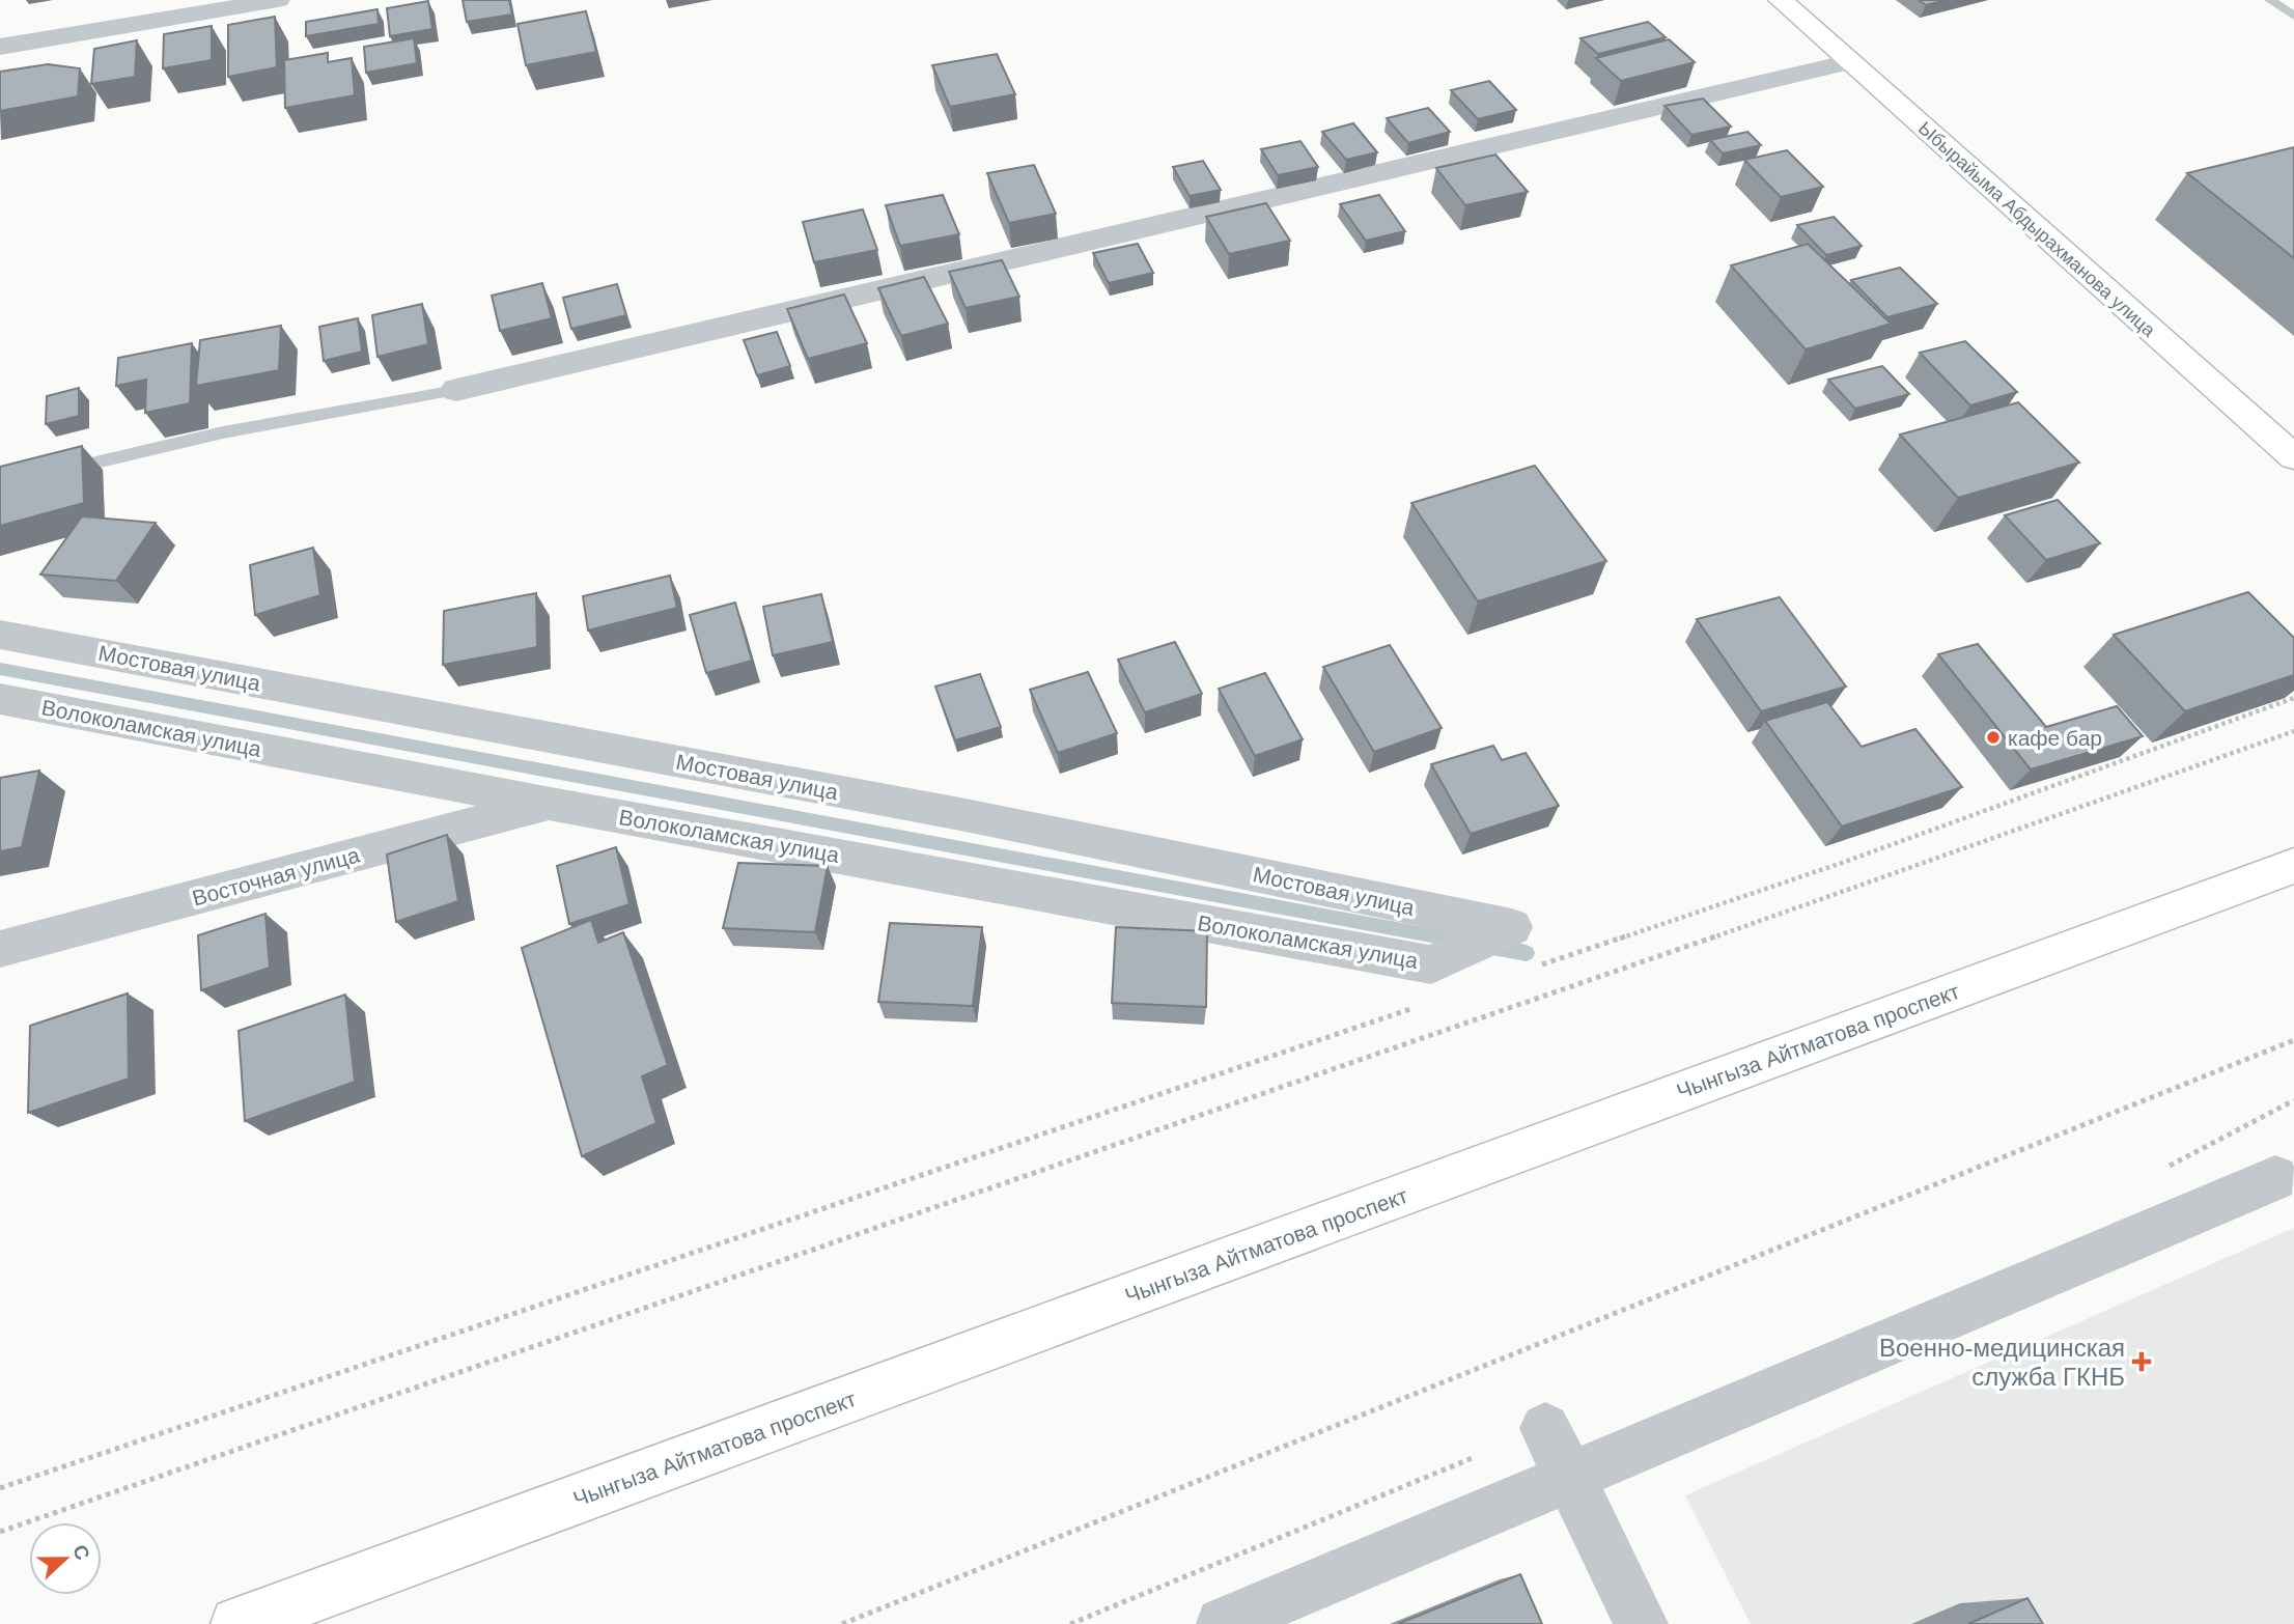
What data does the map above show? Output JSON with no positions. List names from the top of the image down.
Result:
{
  "streets": {
    "main road": ["Ыбырайыма Абдырахманова улица", "Чынгыза Айтматова проспект"],
    "street": ["Мостовая улица", "Волоколамская улица", "Восточная улица"]
  },
  "crossings": [
    ["Мостовая улица", "Волоколамская улица"],
    ["Волоколамская улица", "Восточная улица"]
  ],
  "places": {
    "other": ["кафе бар"],
    "health": ["Военно-медицинская служба ГКНБ"]
  },
  "north": "right"
}
